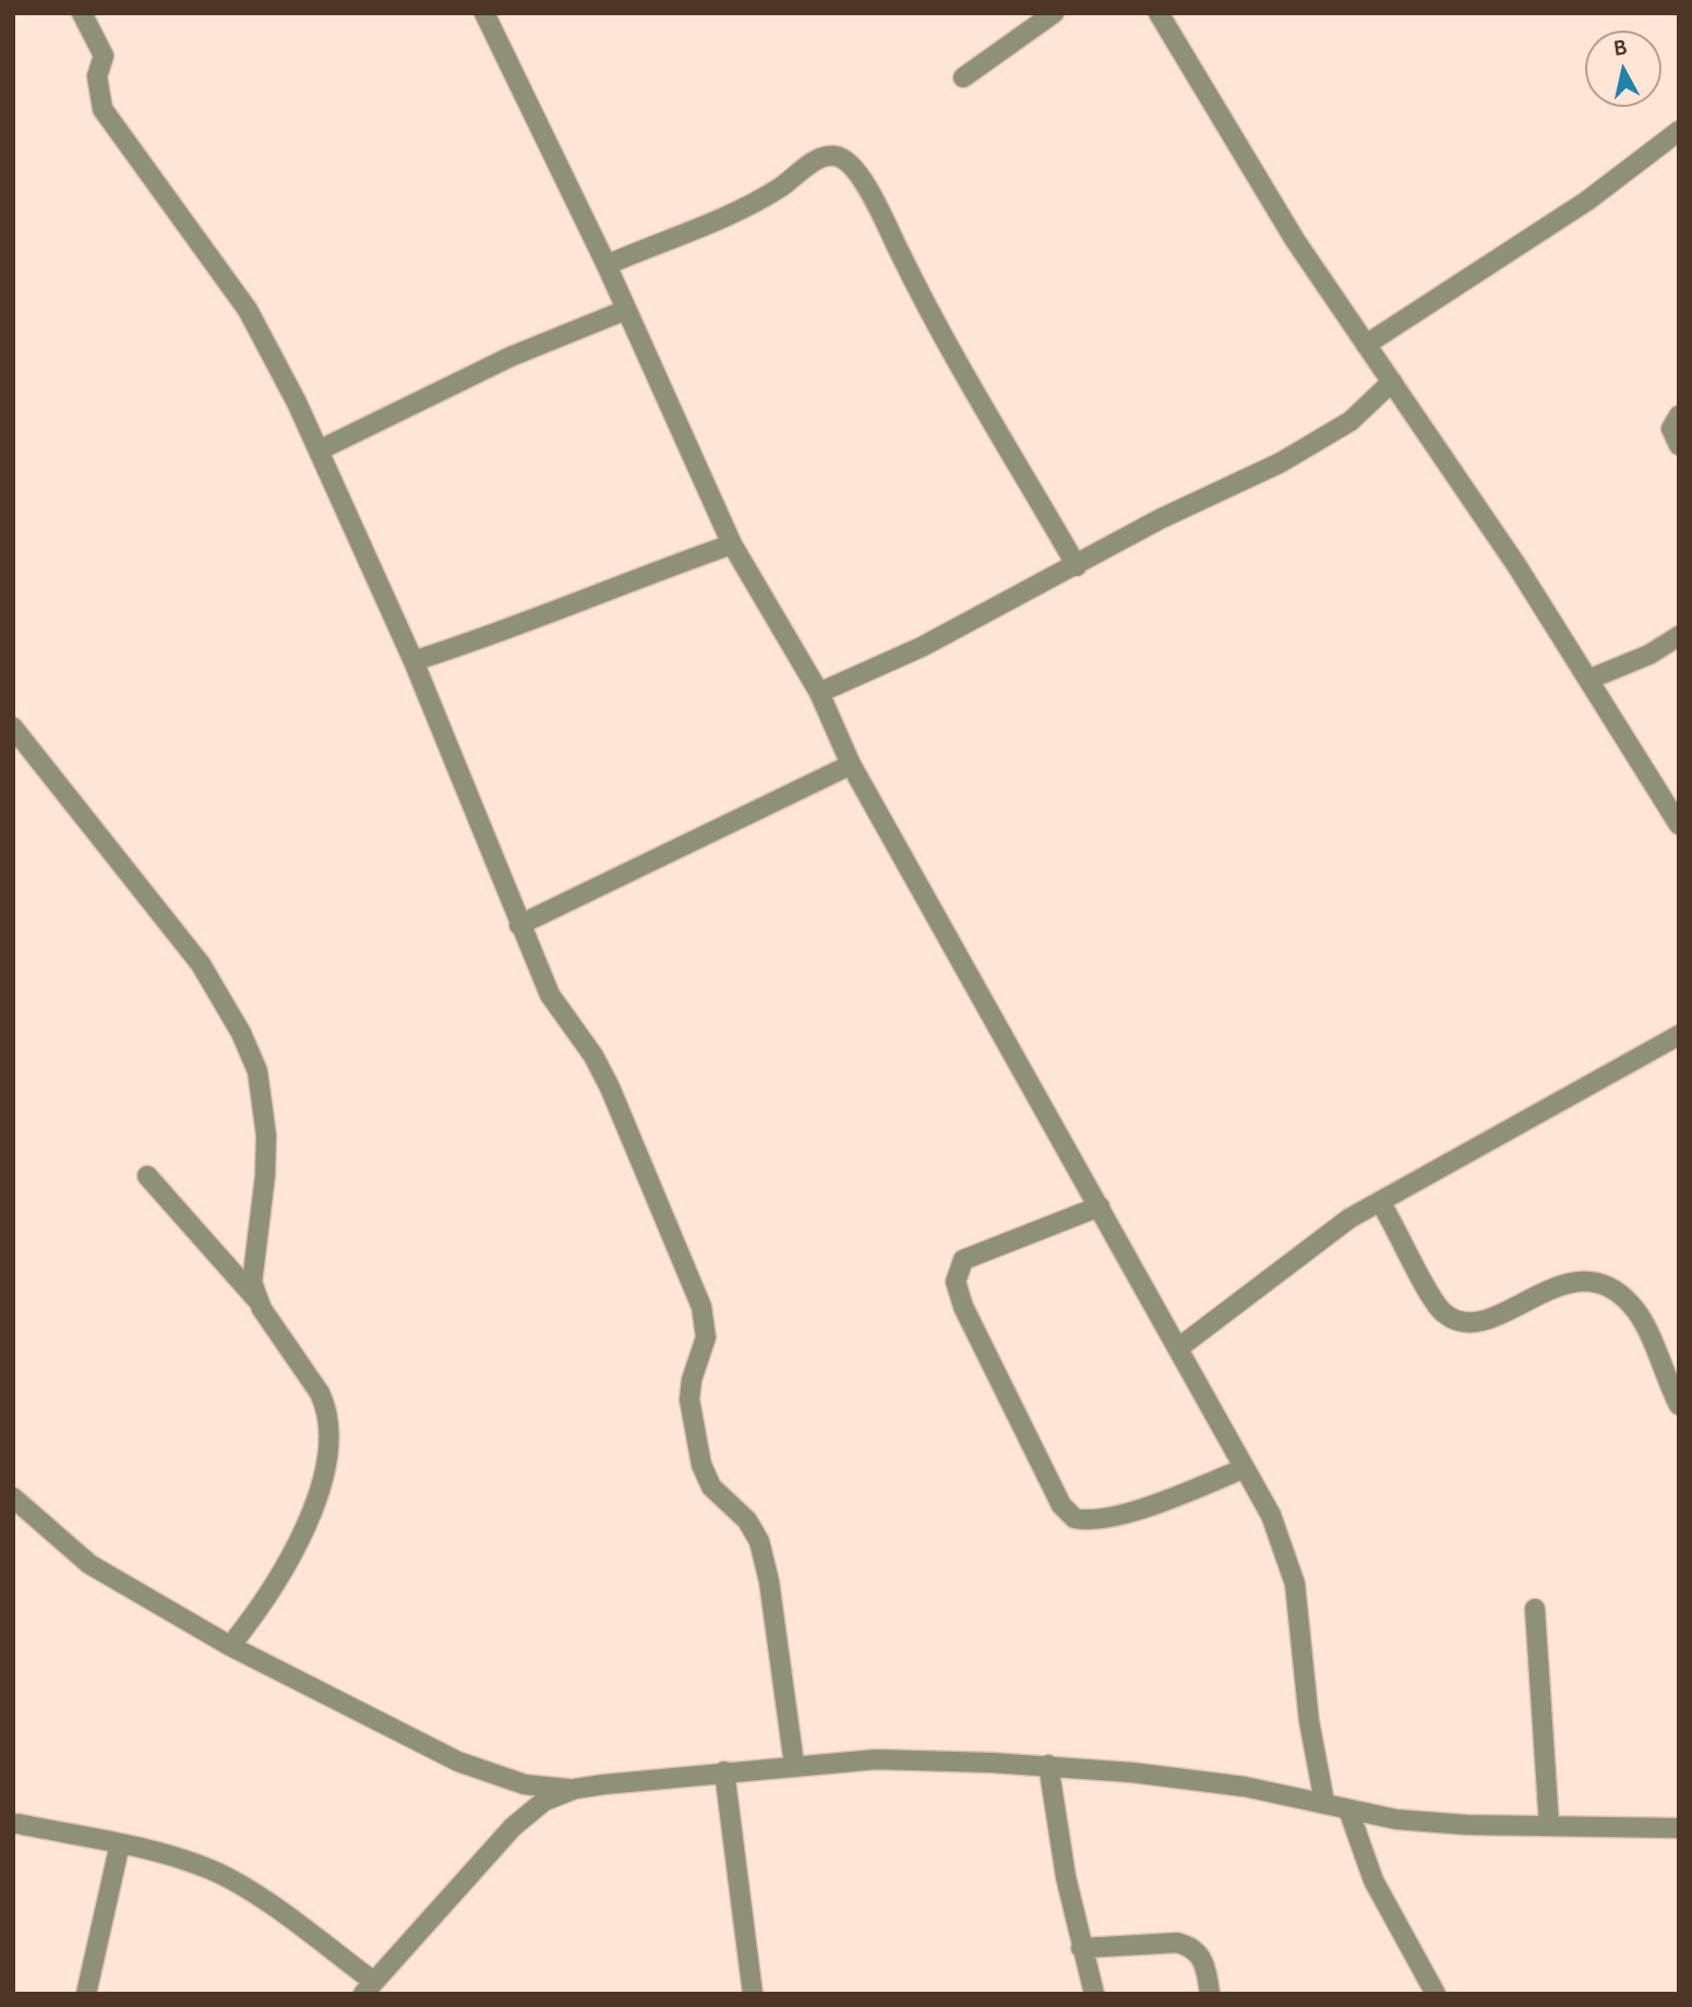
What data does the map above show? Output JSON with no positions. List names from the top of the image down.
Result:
{
  "north": "top"
}
